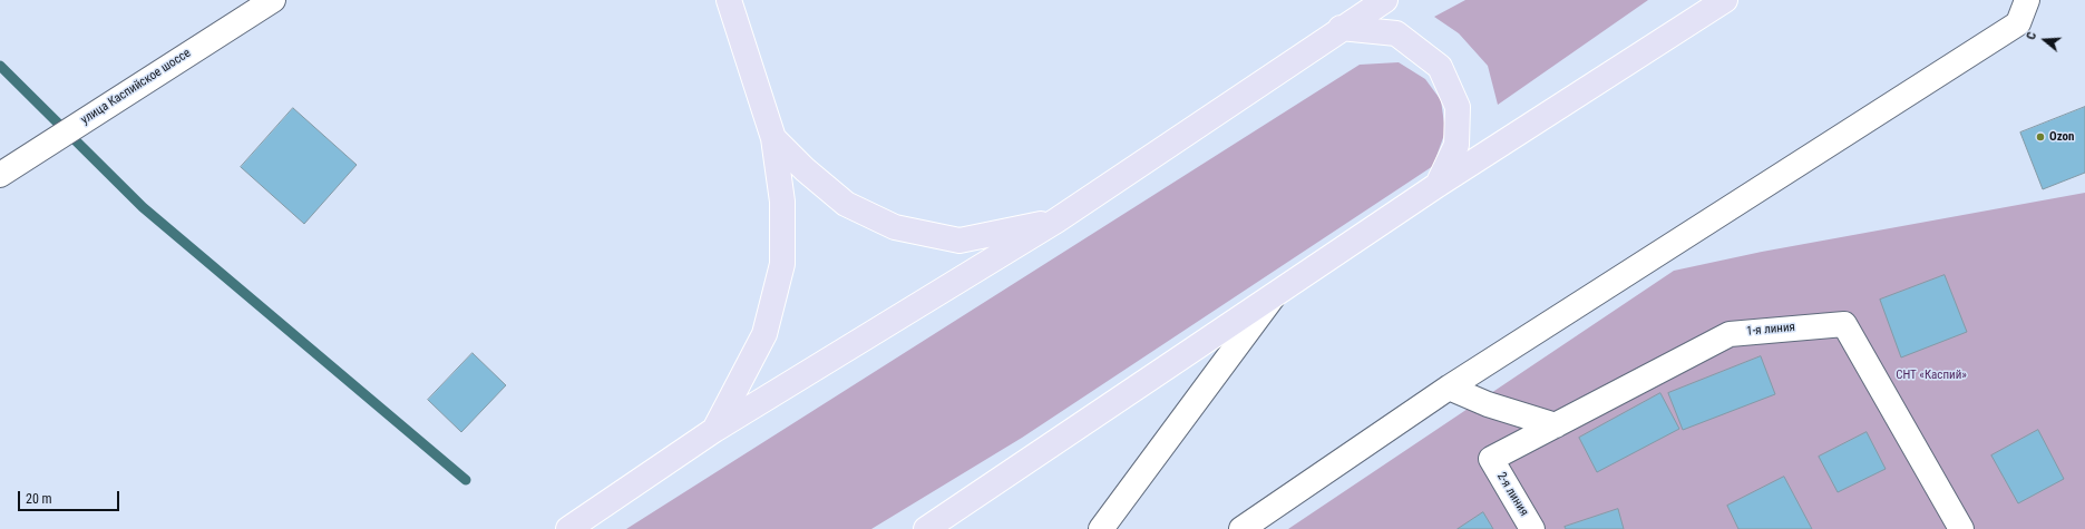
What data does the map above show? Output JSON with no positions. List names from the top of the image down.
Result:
{
  "streets": {
    "street": ["улица Каспийское шоссе", "1-я линия", "2-я линия"]
  },
  "crossings": [
    ["1-я линия", "2-я линия"]
  ],
  "parks": ["СНТ «Каспий»"],
  "places": ["Ozon"],
  "scale_bar": "20 m",
  "north": "left"
}
